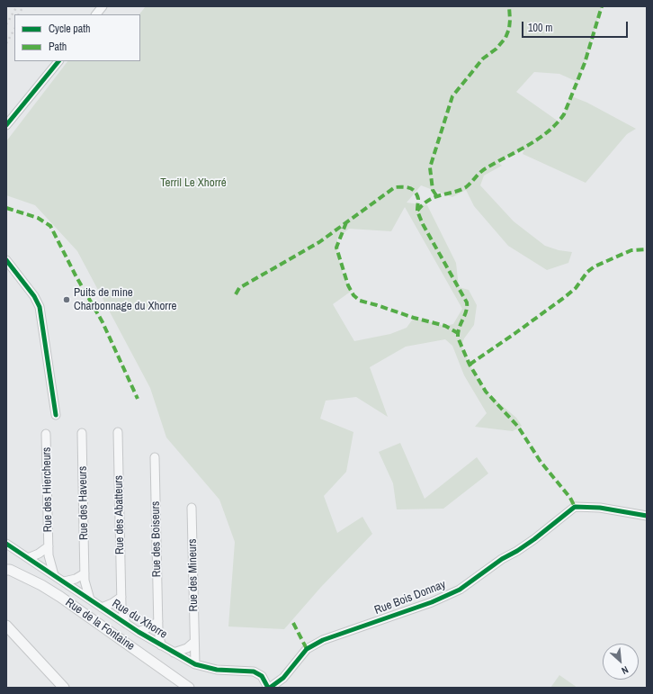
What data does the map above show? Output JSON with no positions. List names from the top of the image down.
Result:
{
  "streets": {
    "street": [
      "Rue des Hiercheurs",
      "Rue des Haveurs",
      "Rue des Abatteurs",
      "Rue des Boiseurs",
      "Rue des Mineurs",
      "Rue Bois Donnay",
      "Rue du Xhorre",
      "Rue de la Fontaine"
    ]
  },
  "crossings": [
    ["Rue des Hiercheurs", "Rue du Xhorre"],
    ["Rue des Haveurs", "Rue du Xhorre"],
    ["Rue des Abatteurs", "Rue du Xhorre"],
    ["Rue des Boiseurs", "Rue du Xhorre"],
    ["Rue des Mineurs", "Rue du Xhorre"],
    ["Rue Bois Donnay", "Rue du Xhorre"]
  ],
  "parks": ["Terril Le Xhorré"],
  "places": ["Puits de mine Charbonnage du Xhorre"],
  "legend": ["Cycle path", "Path"],
  "scale_bar": "100 m",
  "north": "bottom right"
}
